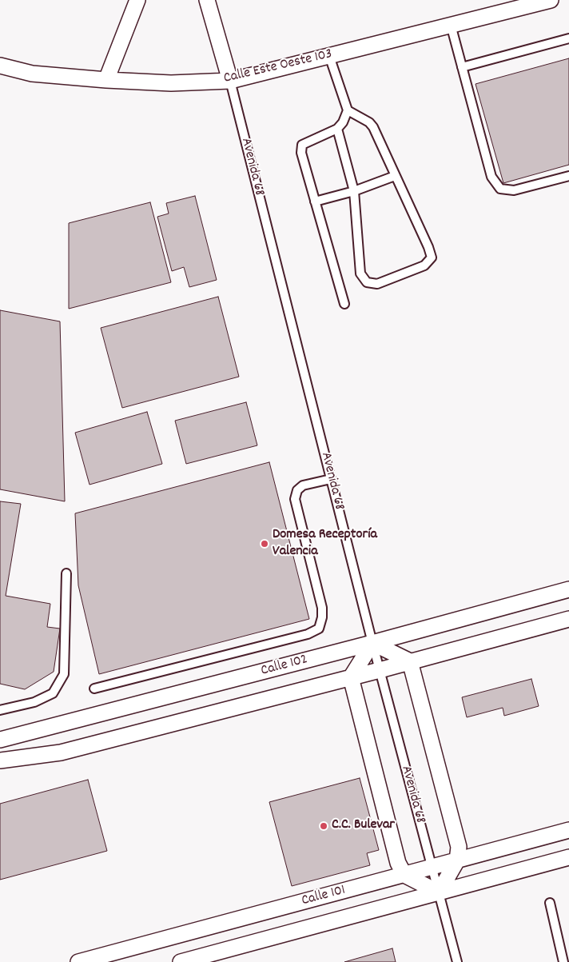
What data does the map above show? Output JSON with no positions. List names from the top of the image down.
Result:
{
  "streets": {
    "street": [
      "Calle Este Oeste 103",
      "Avenida 68",
      "Calle 102",
      "Calle 101"
    ]
  },
  "crossings": [
    ["Calle Este Oeste 103", "Avenida 68"],
    ["Avenida 68", "Calle 102"],
    ["Avenida 68", "Calle 101"]
  ],
  "places": ["Domesa Receptoría Valencia", "C.C. Bulevar"]
}
